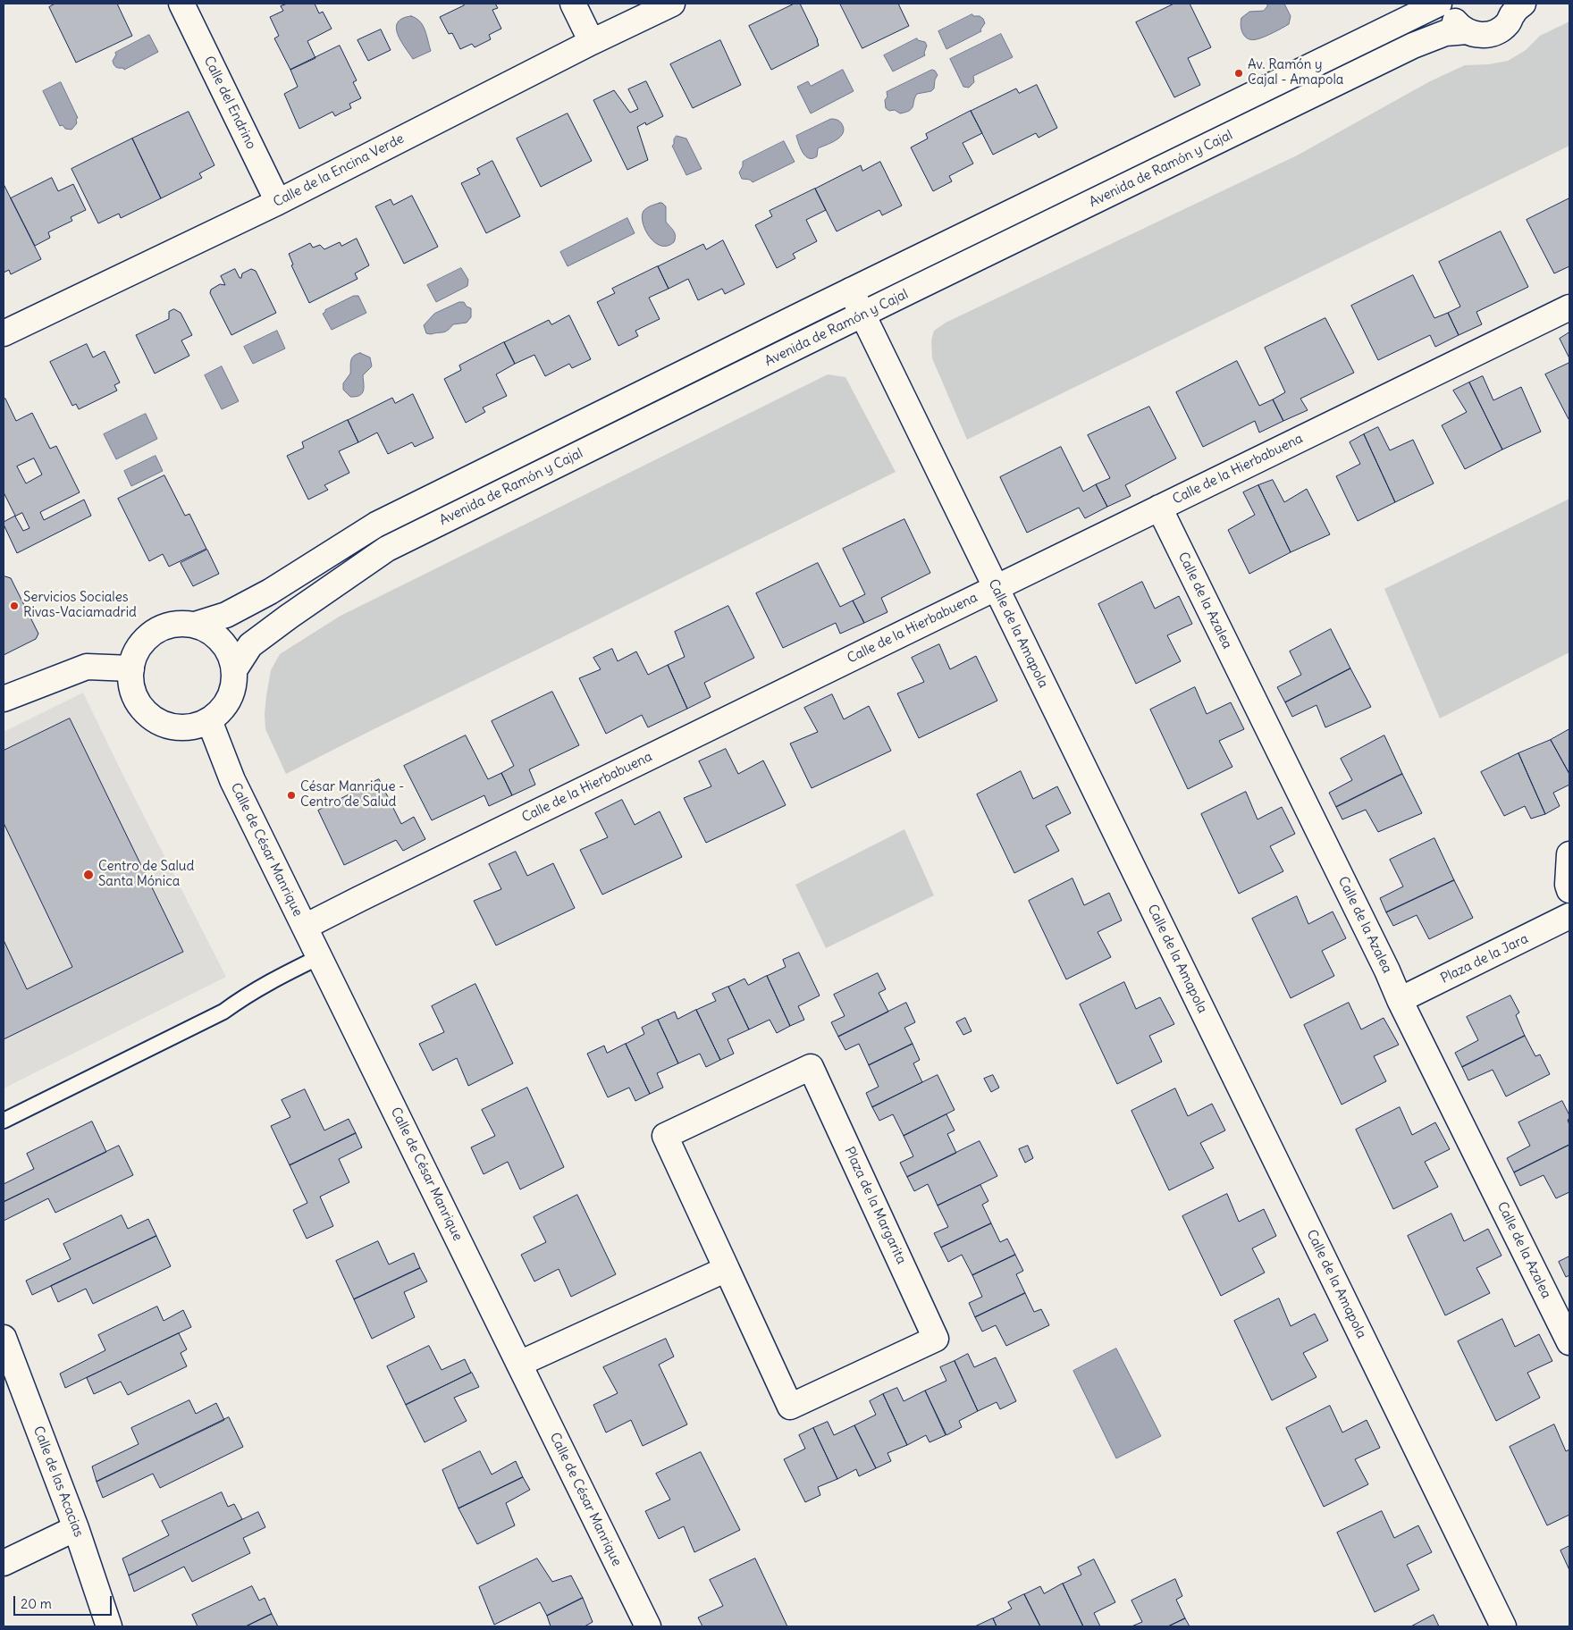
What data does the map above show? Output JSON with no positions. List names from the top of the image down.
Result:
{
  "streets": {
    "street": [
      "Calle del Endrino",
      "Avenida de Ramón y Cajal",
      "Calle de la Encina Verde",
      "Calle de la Hierbabuena",
      "Calle de la Azalea",
      "Calle de la Amapola",
      "Calle de César Manrique",
      "Plaza de la Jara",
      "Plaza de la Margarita",
      "Calle de las Acacias"
    ]
  },
  "crossings": [
    ["Calle del Endrino", "Calle de la Encina Verde"],
    ["Avenida de Ramón y Cajal", "Calle de la Amapola"],
    ["Avenida de Ramón y Cajal", "Calle de César Manrique"],
    ["Calle de la Hierbabuena", "Calle de la Azalea"],
    ["Calle de la Hierbabuena", "Calle de la Amapola"],
    ["Calle de la Hierbabuena", "Calle de César Manrique"],
    ["Calle de la Azalea", "Plaza de la Jara"]
  ],
  "places": [
    "Av. Ramón y Cajal - Amapola",
    "Servicios Sociales Rivas-Vaciamadrid",
    "César Manrique - Centro de Salud",
    "Centro de Salud Santa Mónica"
  ],
  "scale_bar": "20 m"
}
